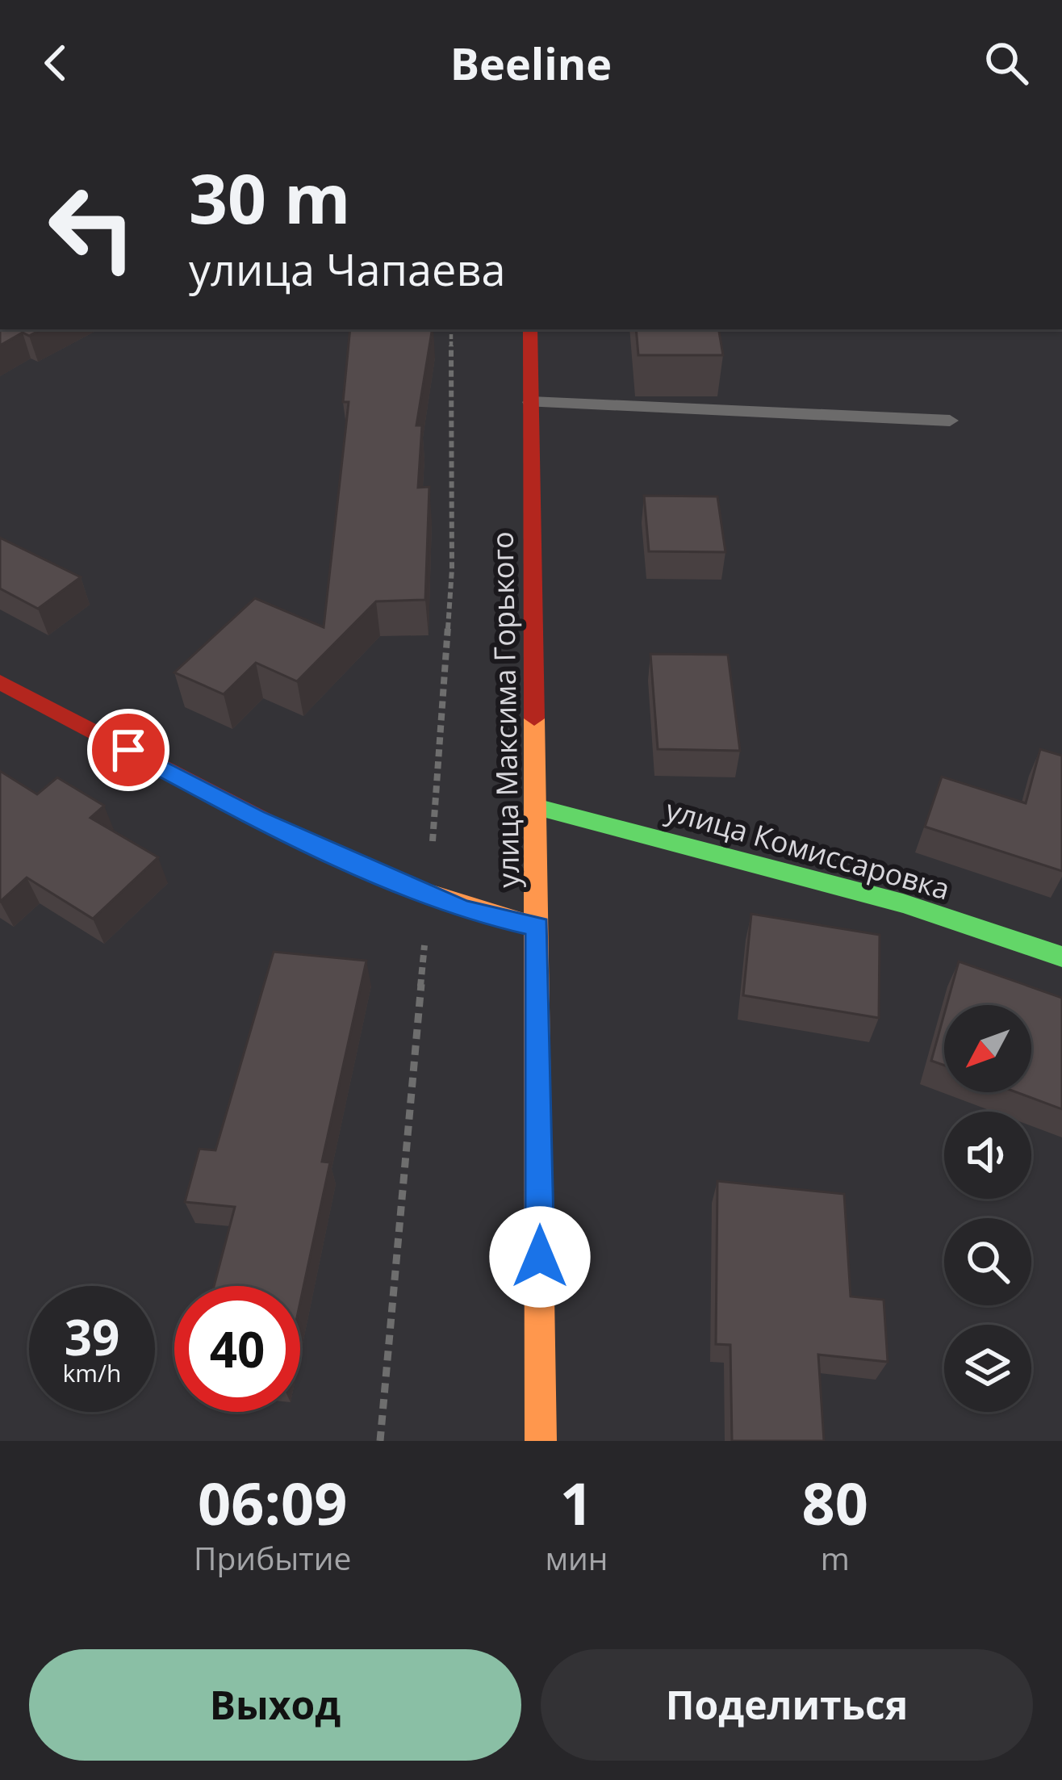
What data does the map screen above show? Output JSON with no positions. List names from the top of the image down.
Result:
{
  "streets": {
    "street": ["улица Максима Горького", "улица Комиссаровка"]
  },
  "crossings": [
    ["улица Максима Горького", "улица Комиссаровка"]
  ],
  "north": "bottom left",
  "page": {
    "header": "Beeline",
    "turn": ["30 m", "улица Чапаева"],
    "speed": "39 km/h",
    "limit": "40",
    "eta": [
      "06:09",
      "Прибытие",
      "1",
      "мин",
      "80",
      "m"
    ],
    "buttons": ["Выход", "Поделиться"]
  }
}
